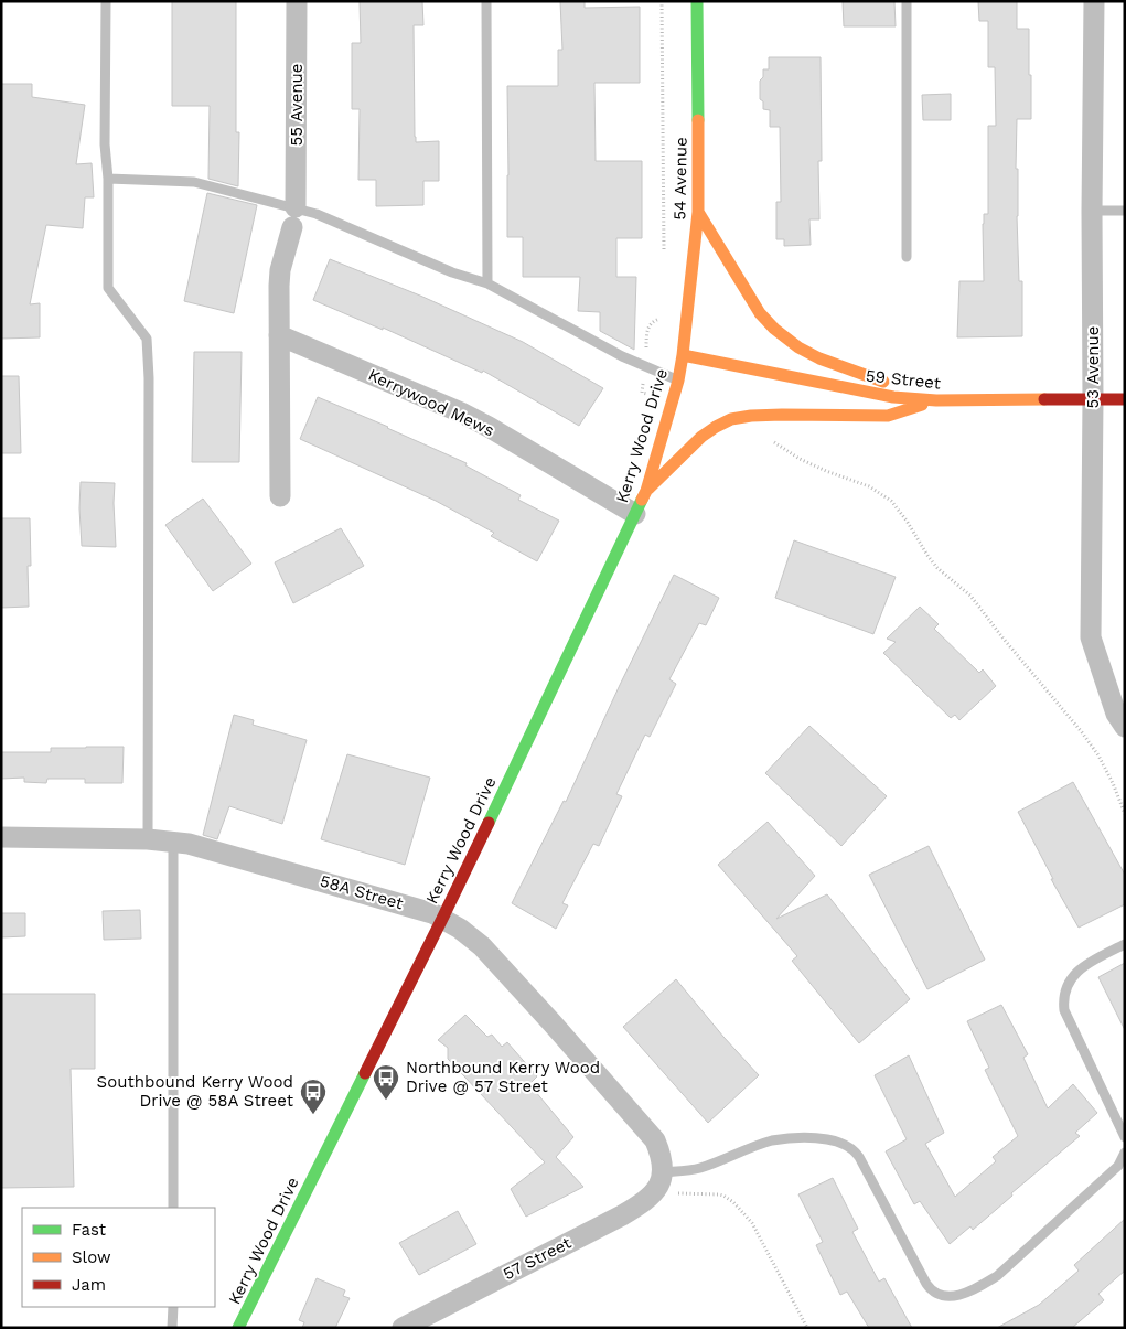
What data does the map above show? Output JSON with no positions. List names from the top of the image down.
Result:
{
  "streets": {
    "street": [
      "55 Avenue",
      "54 Avenue",
      "53 Avenue",
      "59 Street",
      "Kerrywood Mews",
      "Kerry Wood Drive",
      "58A Street",
      "57 Street"
    ]
  },
  "crossings": [
    ["54 Avenue", "59 Street"],
    ["54 Avenue", "Kerry Wood Drive"],
    ["53 Avenue", "59 Street"],
    ["59 Street", "Kerry Wood Drive"],
    ["Kerrywood Mews", "Kerry Wood Drive"],
    ["Kerry Wood Drive", "58A Street"],
    ["58A Street", "57 Street"]
  ],
  "places": {
    "bus stop": ["Northbound Kerry Wood Drive @ 57 Street", "Southbound Kerry Wood Drive @ 58A Street"]
  },
  "legend": ["Fast", "Slow", "Jam"]
}
